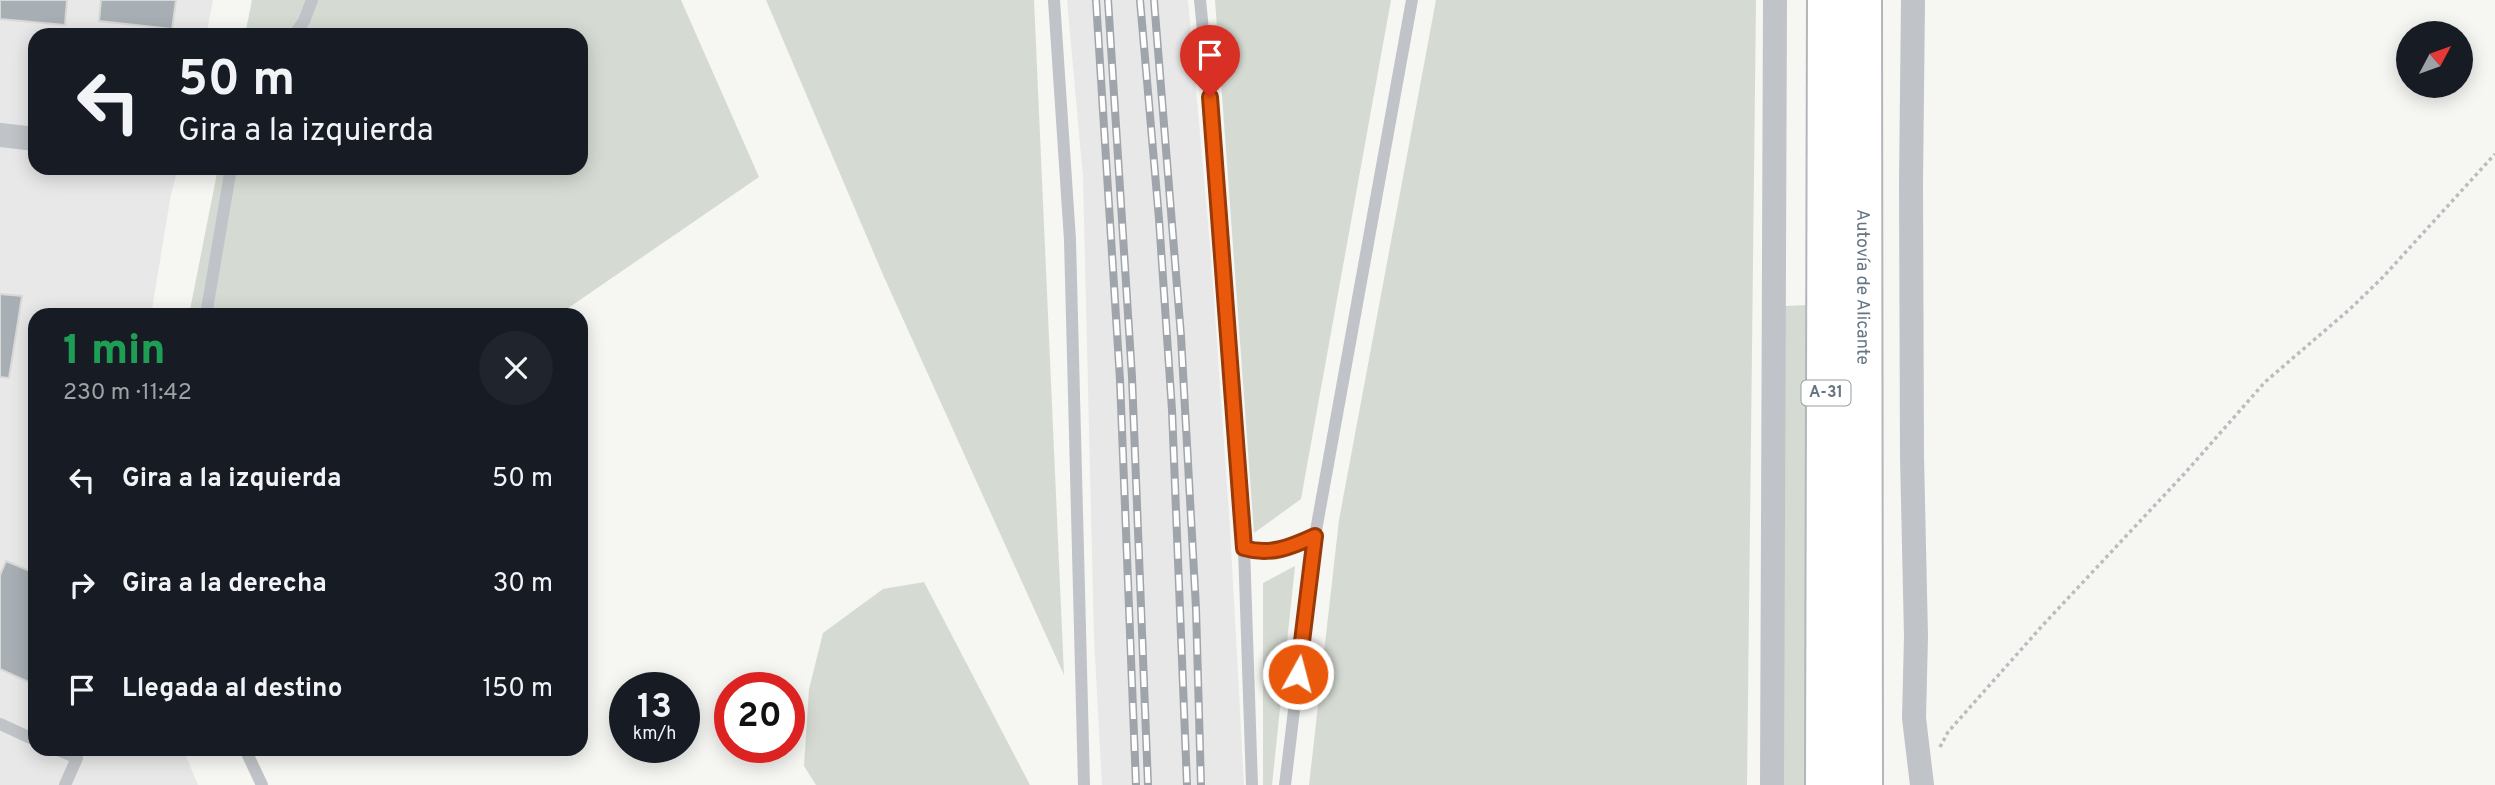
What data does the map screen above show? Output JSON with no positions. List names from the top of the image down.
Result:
{
  "streets": {
    "highway": ["Autovía de Alicante", "A-31"]
  },
  "north": "top right",
  "page": {
    "turn": ["50 m", "Gira a la izquierda"],
    "heading": ["1 min", "230 m · 11:42"],
    "list": [
      {
        "name": "Gira a la izquierda",
        "value": "50 m"
      },
      {
        "name": "Gira a la derecha",
        "value": "30 m"
      },
      {
        "name": "Llegada al destino",
        "value": "150 m"
      }
    ],
    "speed": "13 km/h",
    "limit": "20"
  }
}
